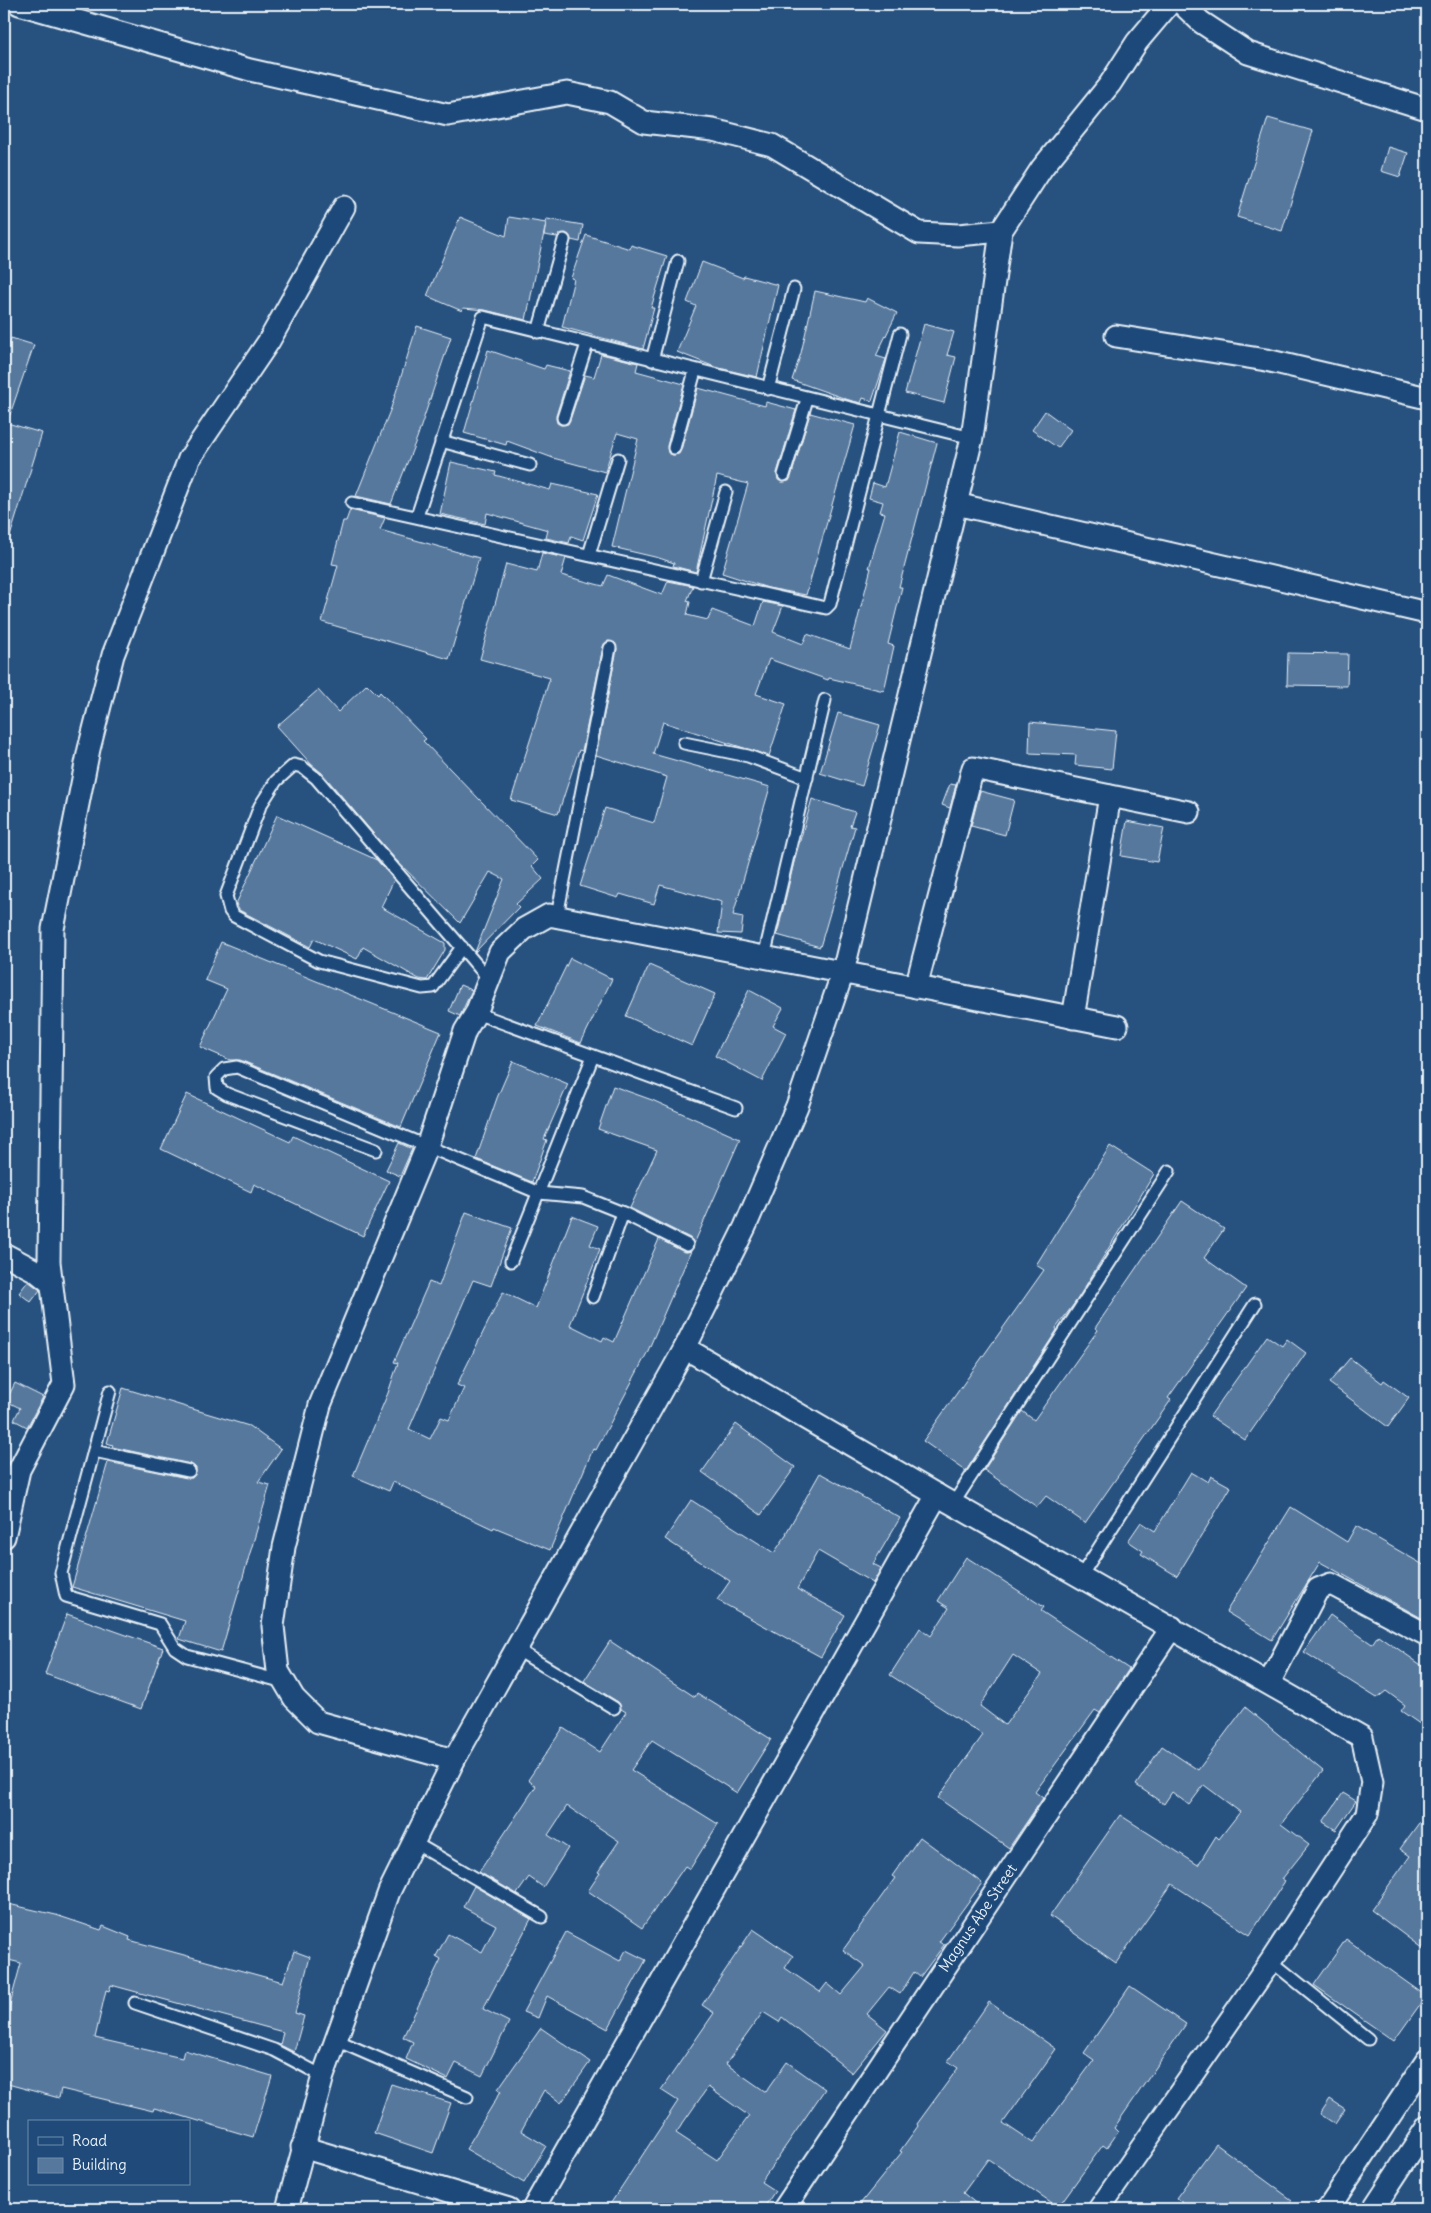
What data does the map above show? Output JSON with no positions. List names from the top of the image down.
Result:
{
  "streets": {
    "street": ["Magnus Abe Street"]
  },
  "legend": ["Road", "Building"]
}
